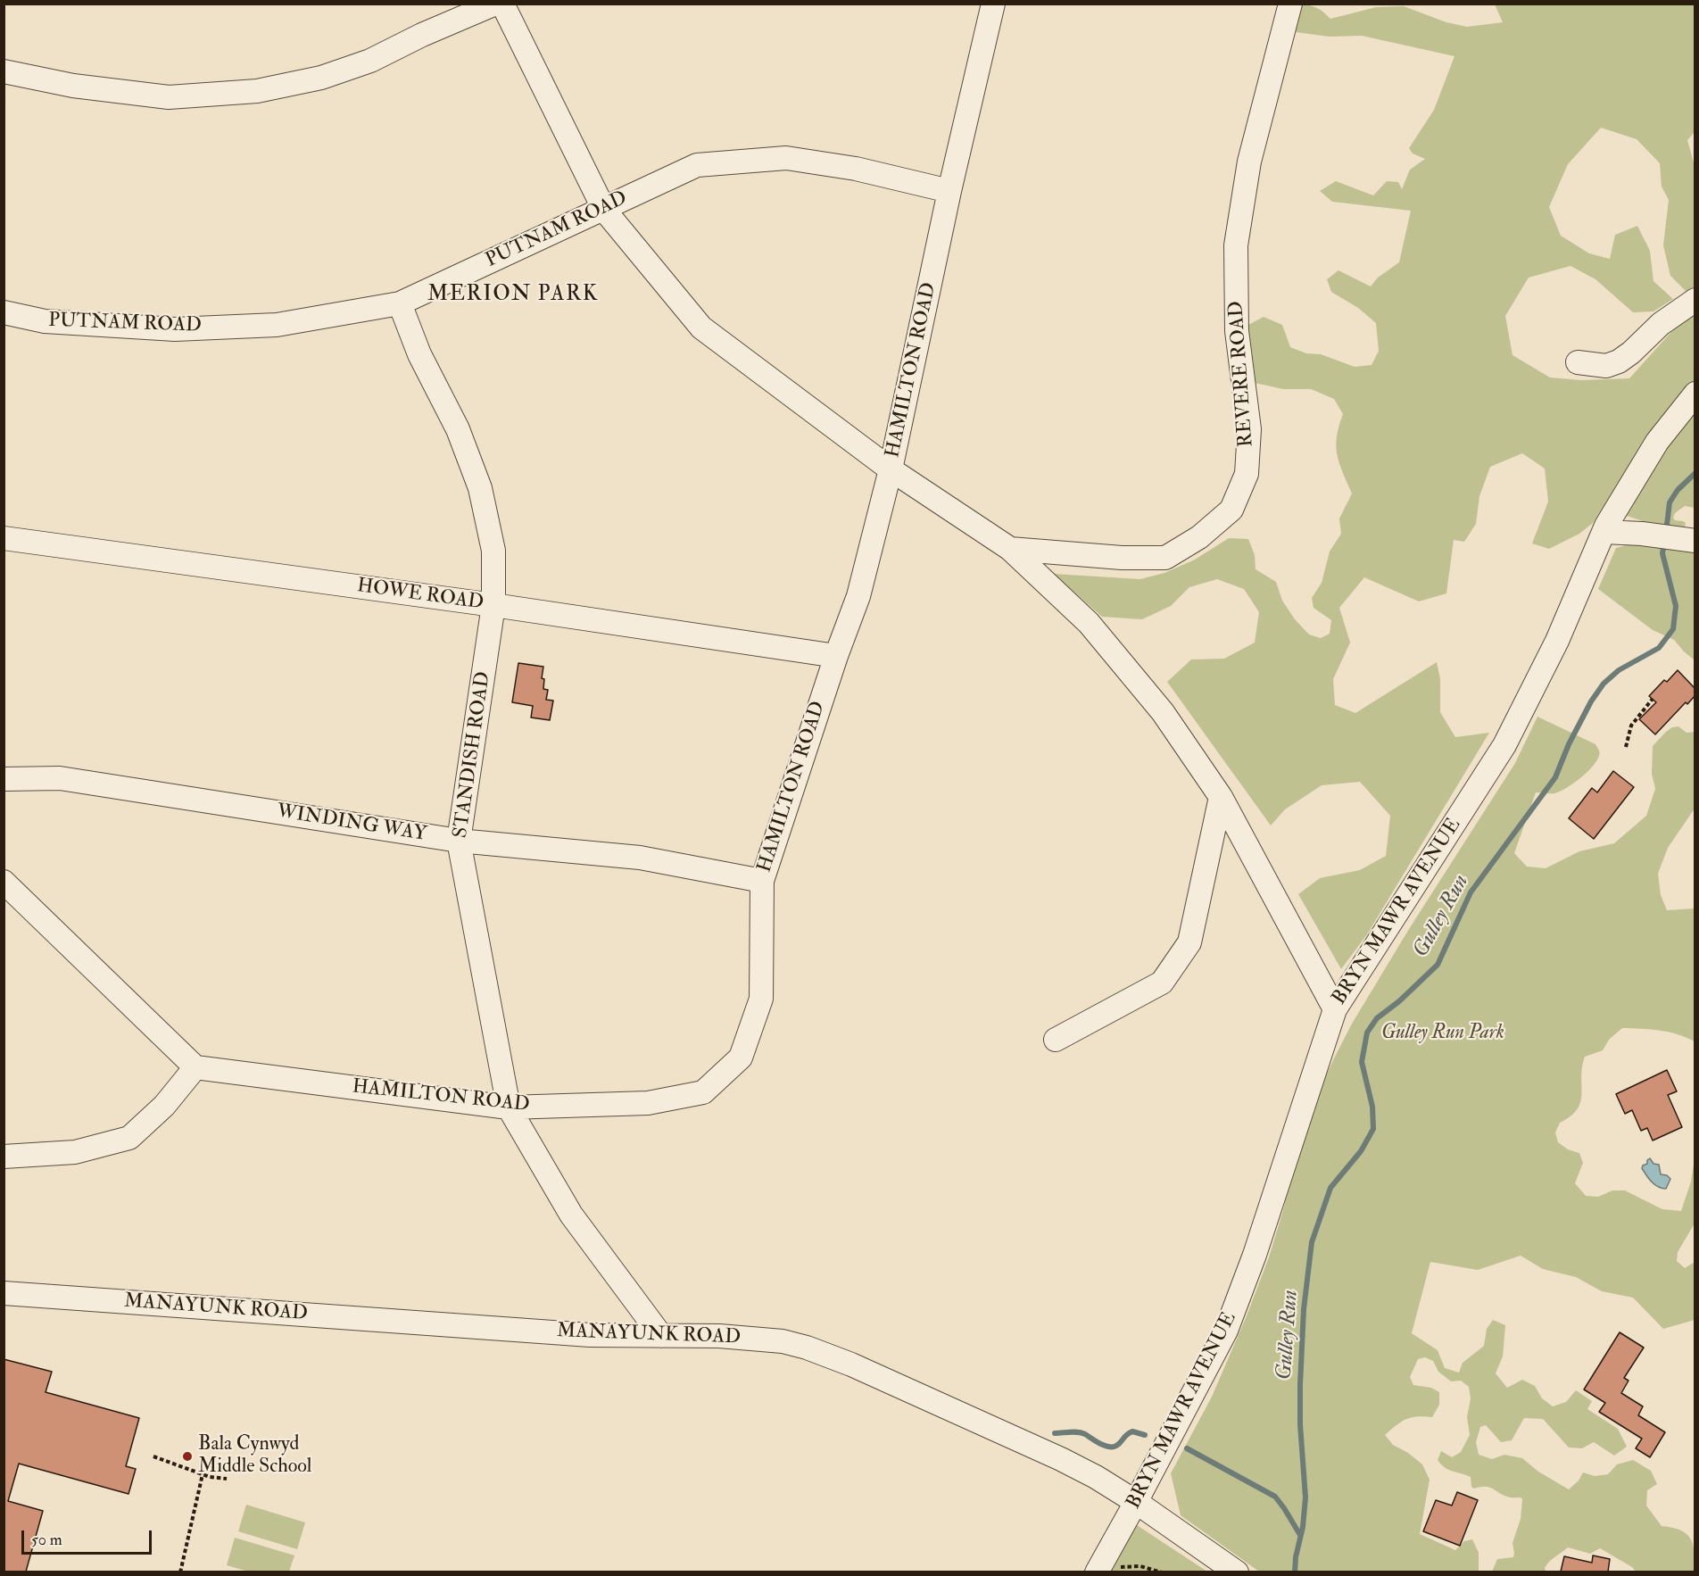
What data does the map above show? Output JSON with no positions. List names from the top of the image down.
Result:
{
  "streets": {
    "street": [
      "PUTNAM ROAD",
      "HAMILTON ROAD",
      "REVERE ROAD",
      "HOWE ROAD",
      "STANDISH ROAD",
      "WINDING WAY",
      "BRYN MAWR AVENUE",
      "MANAYUNK ROAD"
    ]
  },
  "crossings": [
    ["PUTNAM ROAD", "HAMILTON ROAD"],
    ["PUTNAM ROAD", "STANDISH ROAD"],
    ["HAMILTON ROAD", "HOWE ROAD"],
    ["HAMILTON ROAD", "STANDISH ROAD"],
    ["HAMILTON ROAD", "WINDING WAY"],
    ["HOWE ROAD", "STANDISH ROAD"],
    ["STANDISH ROAD", "WINDING WAY"],
    ["STANDISH ROAD", "MANAYUNK ROAD"],
    ["BRYN MAWR AVENUE", "MANAYUNK ROAD"]
  ],
  "districts": ["MERION PARK"],
  "water": ["Gulley Run"],
  "parks": ["Gulley Run Park"],
  "places": ["Bala Cynwyd Middle School"],
  "scale_bar": "50 m"
}
